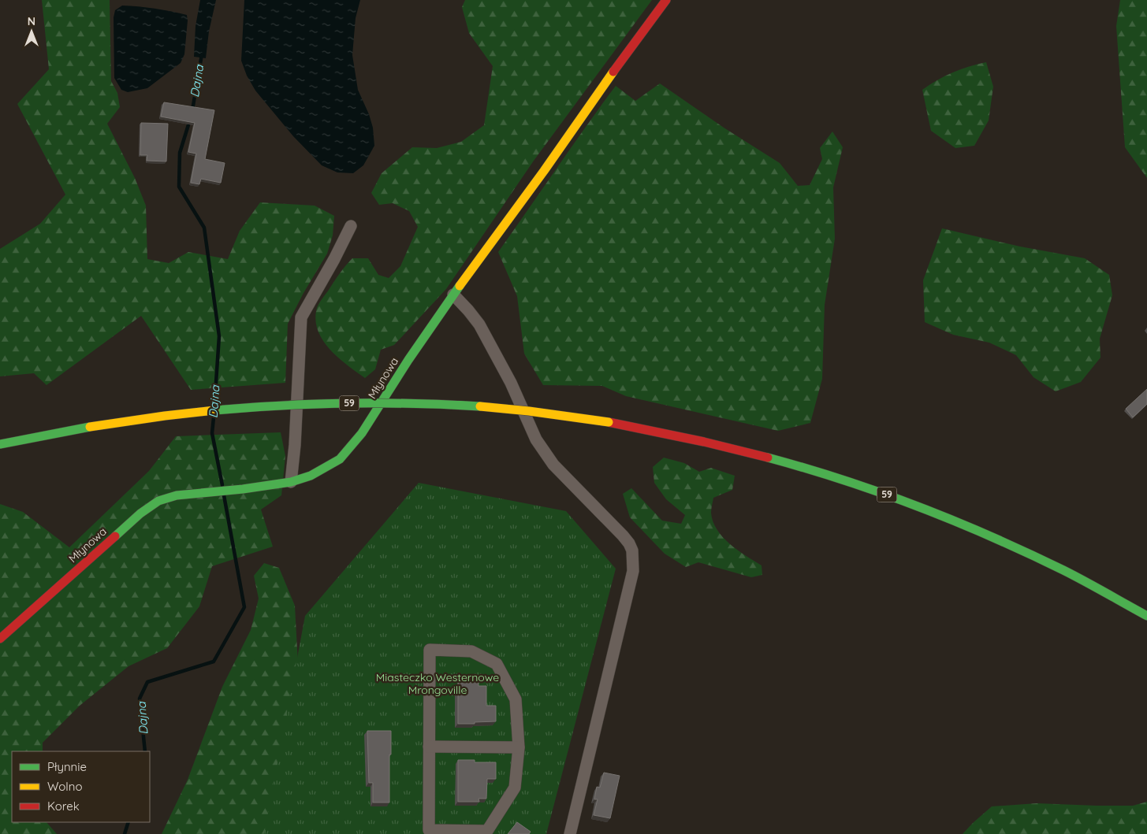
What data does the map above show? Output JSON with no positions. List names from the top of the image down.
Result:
{
  "streets": {
    "main road": ["Młynowa", "59"]
  },
  "water": ["Dajna"],
  "parks": ["Miasteczko Westernowe Mrongoville"],
  "legend": ["Płynnie", "Wolno", "Korek"],
  "north": "top"
}
